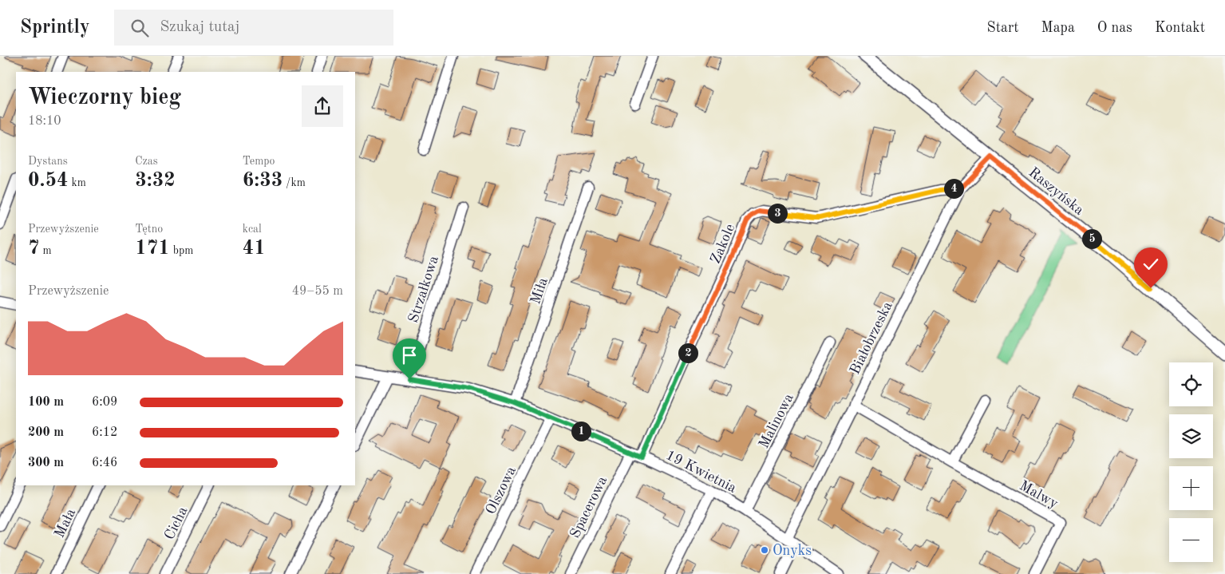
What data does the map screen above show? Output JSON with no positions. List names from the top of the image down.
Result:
{
  "streets": {
    "street": [
      "Raszyńska",
      "Zakole",
      "Strzałkowa",
      "Miła",
      "Białobrzeska",
      "Malinowa",
      "19 Kwietnia",
      "Olszowa",
      "Malwy",
      "Spacerowa",
      "Mała",
      "Cicha"
    ]
  },
  "crossings": [
    ["Raszyńska", "Białobrzeska"],
    ["Zakole", "Białobrzeska"],
    ["Zakole", "19 Kwietnia"],
    ["Strzałkowa", "19 Kwietnia"],
    ["Miła", "19 Kwietnia"],
    ["Białobrzeska", "19 Kwietnia"],
    ["Białobrzeska", "Malwy"],
    ["Malinowa", "19 Kwietnia"],
    ["19 Kwietnia", "Olszowa"],
    ["19 Kwietnia", "Spacerowa"]
  ],
  "places": ["Onyks"],
  "page": {
    "header": "Sprintly",
    "search": "Szukaj tutaj",
    "nav": [
      "Start",
      "Mapa",
      "O nas",
      "Kontakt"
    ],
    "heading": ["Wieczorny bieg", "18:10"],
    "stats": [
      ["Dystans", "0.54 km"],
      ["Czas", "3:32"],
      ["Tempo", "6:33 /km"],
      ["Przewyższenie", "7 m"],
      ["Tętno", "171 bpm"],
      ["kcal", "41"]
    ],
    "pins": [
      "4",
      "3",
      "5",
      "2",
      "1"
    ],
    "chart": ["Przewyższenie", "49–55 m"],
    "map_buttons": ["+", "−"],
    "list": [
      {
        "name": "100 m",
        "note": "6:09"
      },
      {
        "name": "200 m",
        "note": "6:12"
      },
      {
        "name": "300 m",
        "note": "6:46"
      }
    ]
  }
}
